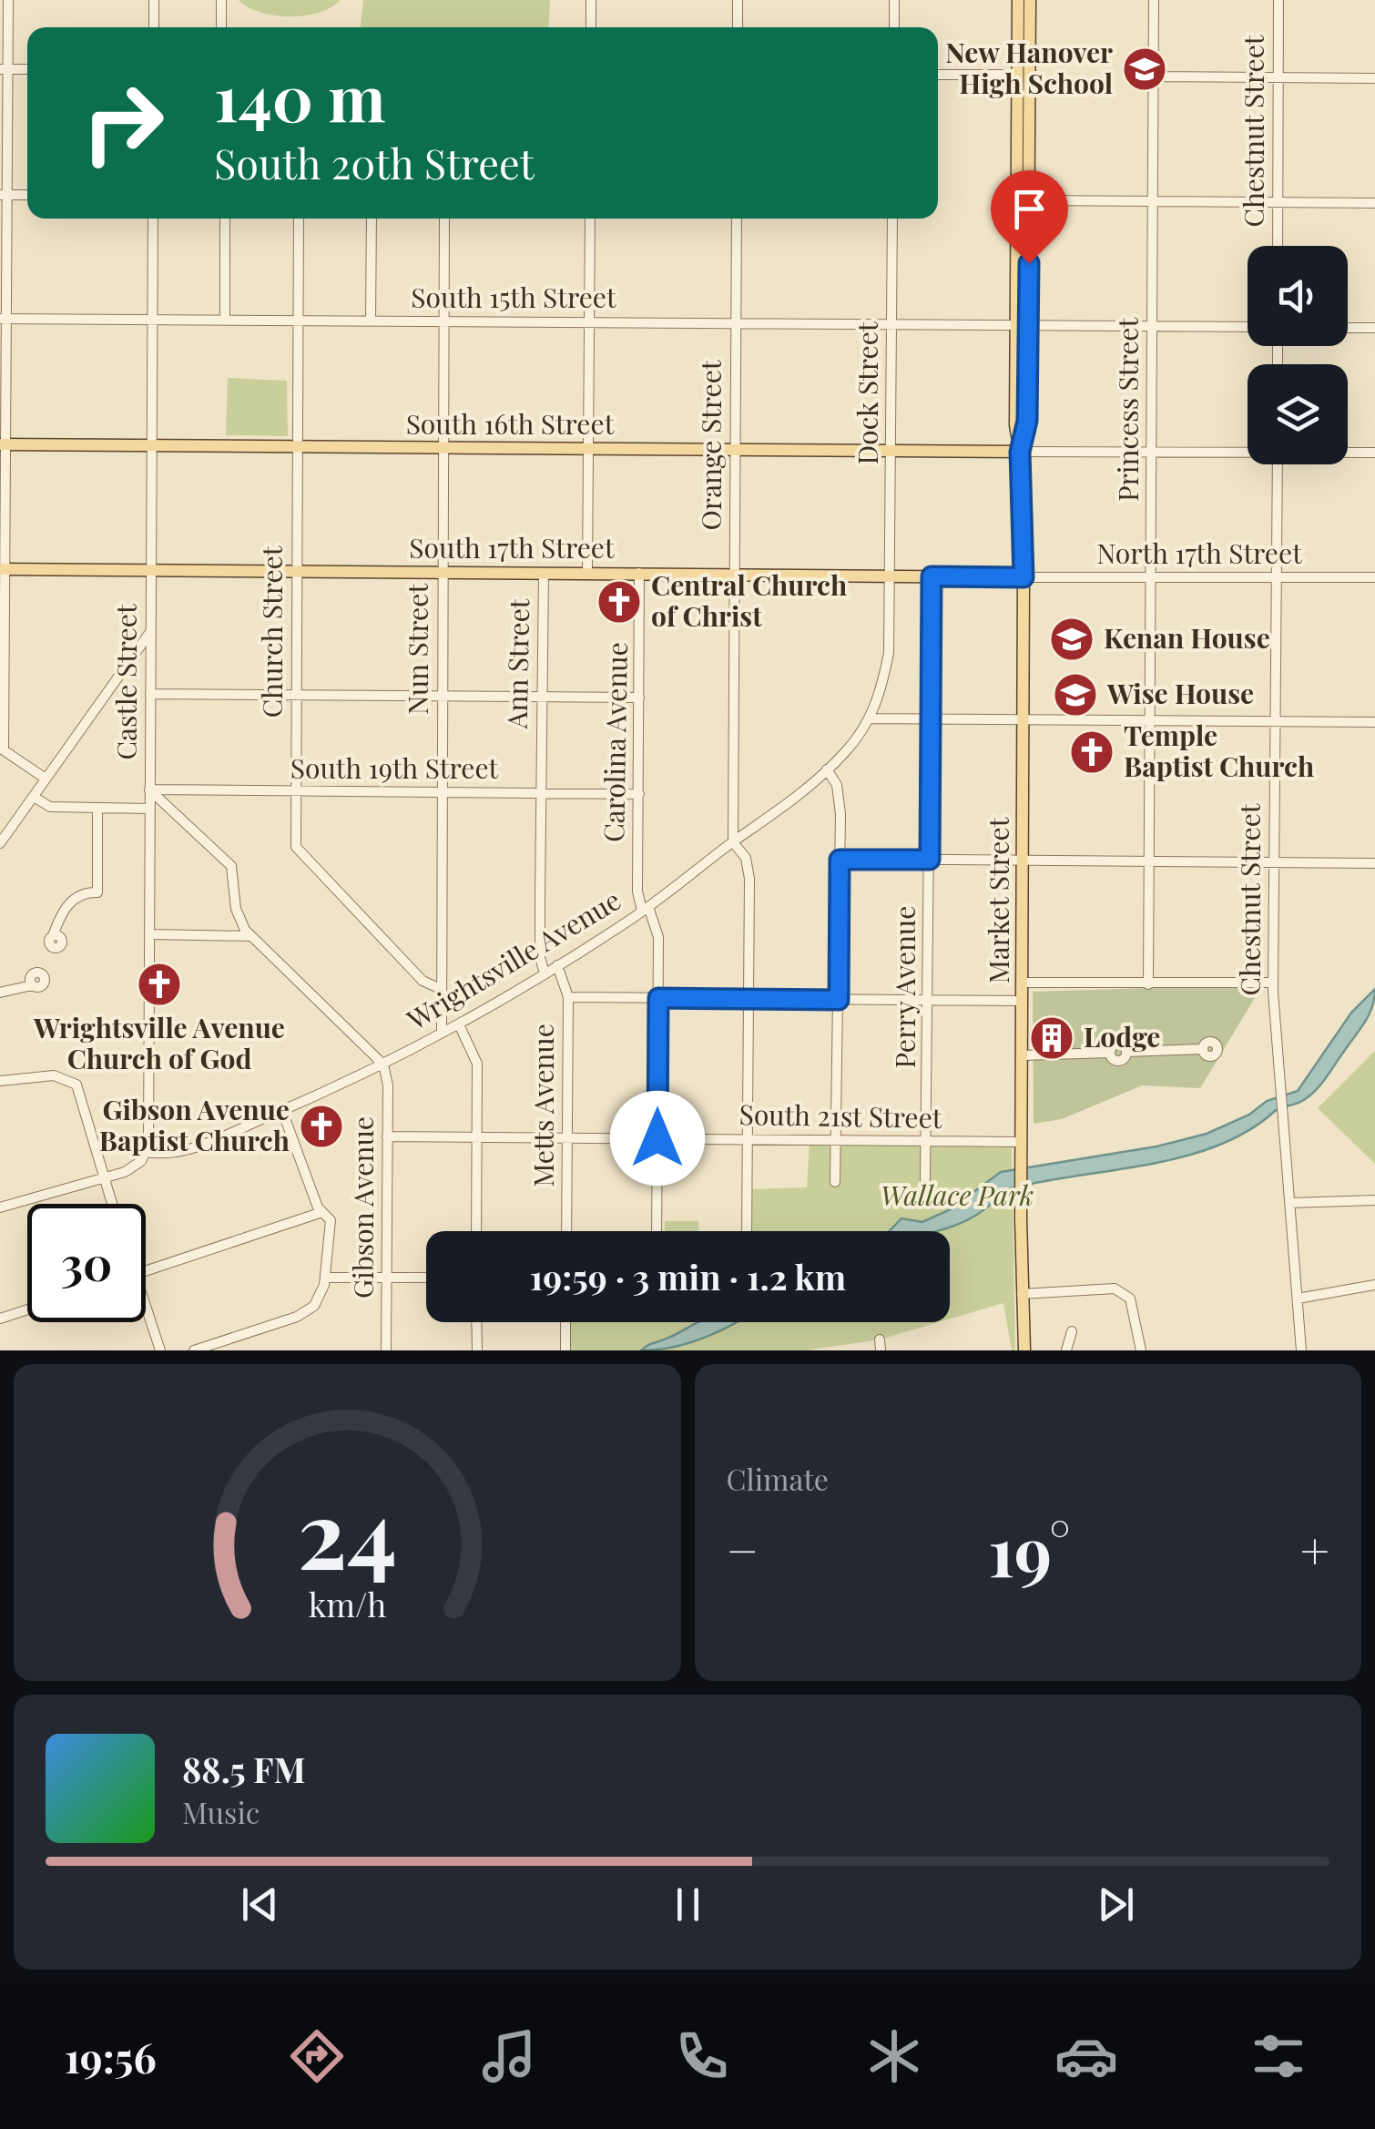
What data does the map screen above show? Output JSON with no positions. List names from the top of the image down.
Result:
{
  "streets": {
    "main road": ["South 16th Street", "South 17th Street", "Market Street"],
    "street": [
      "Chestnut Street",
      "South 15th Street",
      "Dock Street",
      "Princess Street",
      "Orange Street",
      "North 17th Street",
      "Church Street",
      "Nun Street",
      "Ann Street",
      "Castle Street",
      "Carolina Avenue",
      "South 19th Street",
      "Wrightsville Avenue",
      "Perry Avenue",
      "Metts Avenue",
      "South 21st Street",
      "Gibson Avenue"
    ]
  },
  "crossings": [
    ["Chestnut Street", "North 17th Street"],
    ["South 15th Street", "Dock Street"],
    ["South 15th Street", "Princess Street"],
    ["South 15th Street", "Orange Street"],
    ["South 15th Street", "Church Street"],
    ["South 15th Street", "Nun Street"],
    ["South 15th Street", "Castle Street"],
    ["South 15th Street", "Market Street"],
    ["Dock Street", "South 16th Street"],
    ["Dock Street", "South 17th Street"],
    ["Dock Street", "Wrightsville Avenue"],
    ["Princess Street", "North 17th Street"],
    ["South 16th Street", "Orange Street"],
    ["South 16th Street", "Church Street"],
    ["South 16th Street", "Nun Street"],
    ["South 16th Street", "Castle Street"],
    ["South 16th Street", "Market Street"],
    ["Orange Street", "South 17th Street"],
    ["Orange Street", "Wrightsville Avenue"],
    ["South 17th Street", "North 17th Street"],
    ["South 17th Street", "Church Street"],
    ["South 17th Street", "Nun Street"],
    ["South 17th Street", "Ann Street"],
    ["South 17th Street", "Castle Street"],
    ["South 17th Street", "Carolina Avenue"],
    ["South 17th Street", "Market Street"],
    ["South 17th Street", "Wrightsville Avenue"],
    ["South 17th Street", "Perry Avenue"],
    ["North 17th Street", "Market Street"],
    ["Church Street", "Nun Street"],
    ["Church Street", "South 19th Street"],
    ["Nun Street", "South 19th Street"],
    ["Nun Street", "Wrightsville Avenue"],
    ["Ann Street", "South 19th Street"],
    ["Ann Street", "Wrightsville Avenue"],
    ["Castle Street", "South 19th Street"],
    ["Castle Street", "Wrightsville Avenue"],
    ["Carolina Avenue", "South 19th Street"],
    ["Carolina Avenue", "Wrightsville Avenue"],
    ["Carolina Avenue", "South 21st Street"],
    ["Market Street", "South 21st Street"],
    ["Wrightsville Avenue", "Metts Avenue"],
    ["Wrightsville Avenue", "Gibson Avenue"],
    ["Perry Avenue", "South 21st Street"],
    ["Metts Avenue", "South 21st Street"],
    ["South 21st Street", "Gibson Avenue"]
  ],
  "parks": ["Wallace Park"],
  "places": {
    "school or university": ["New Hanover High School", "Kenan House", "Wise House"],
    "church": [
      "Central Church of Christ",
      "Temple Baptist Church",
      "Wrightsville Avenue Church of God",
      "Gibson Avenue Baptist Church"
    ],
    "building": ["Lodge"]
  },
  "page": {
    "turn": ["140 m", "South 20th Street"],
    "limit": "30",
    "trip": "19:59 · 3 min · 1.2 km",
    "tile": "Climate",
    "heat": ["−", "19°", "+"],
    "song": ["88.5 FM", "Music"],
    "tabs": "19:56",
    "gauge": ["24", "km/h"]
  }
}
